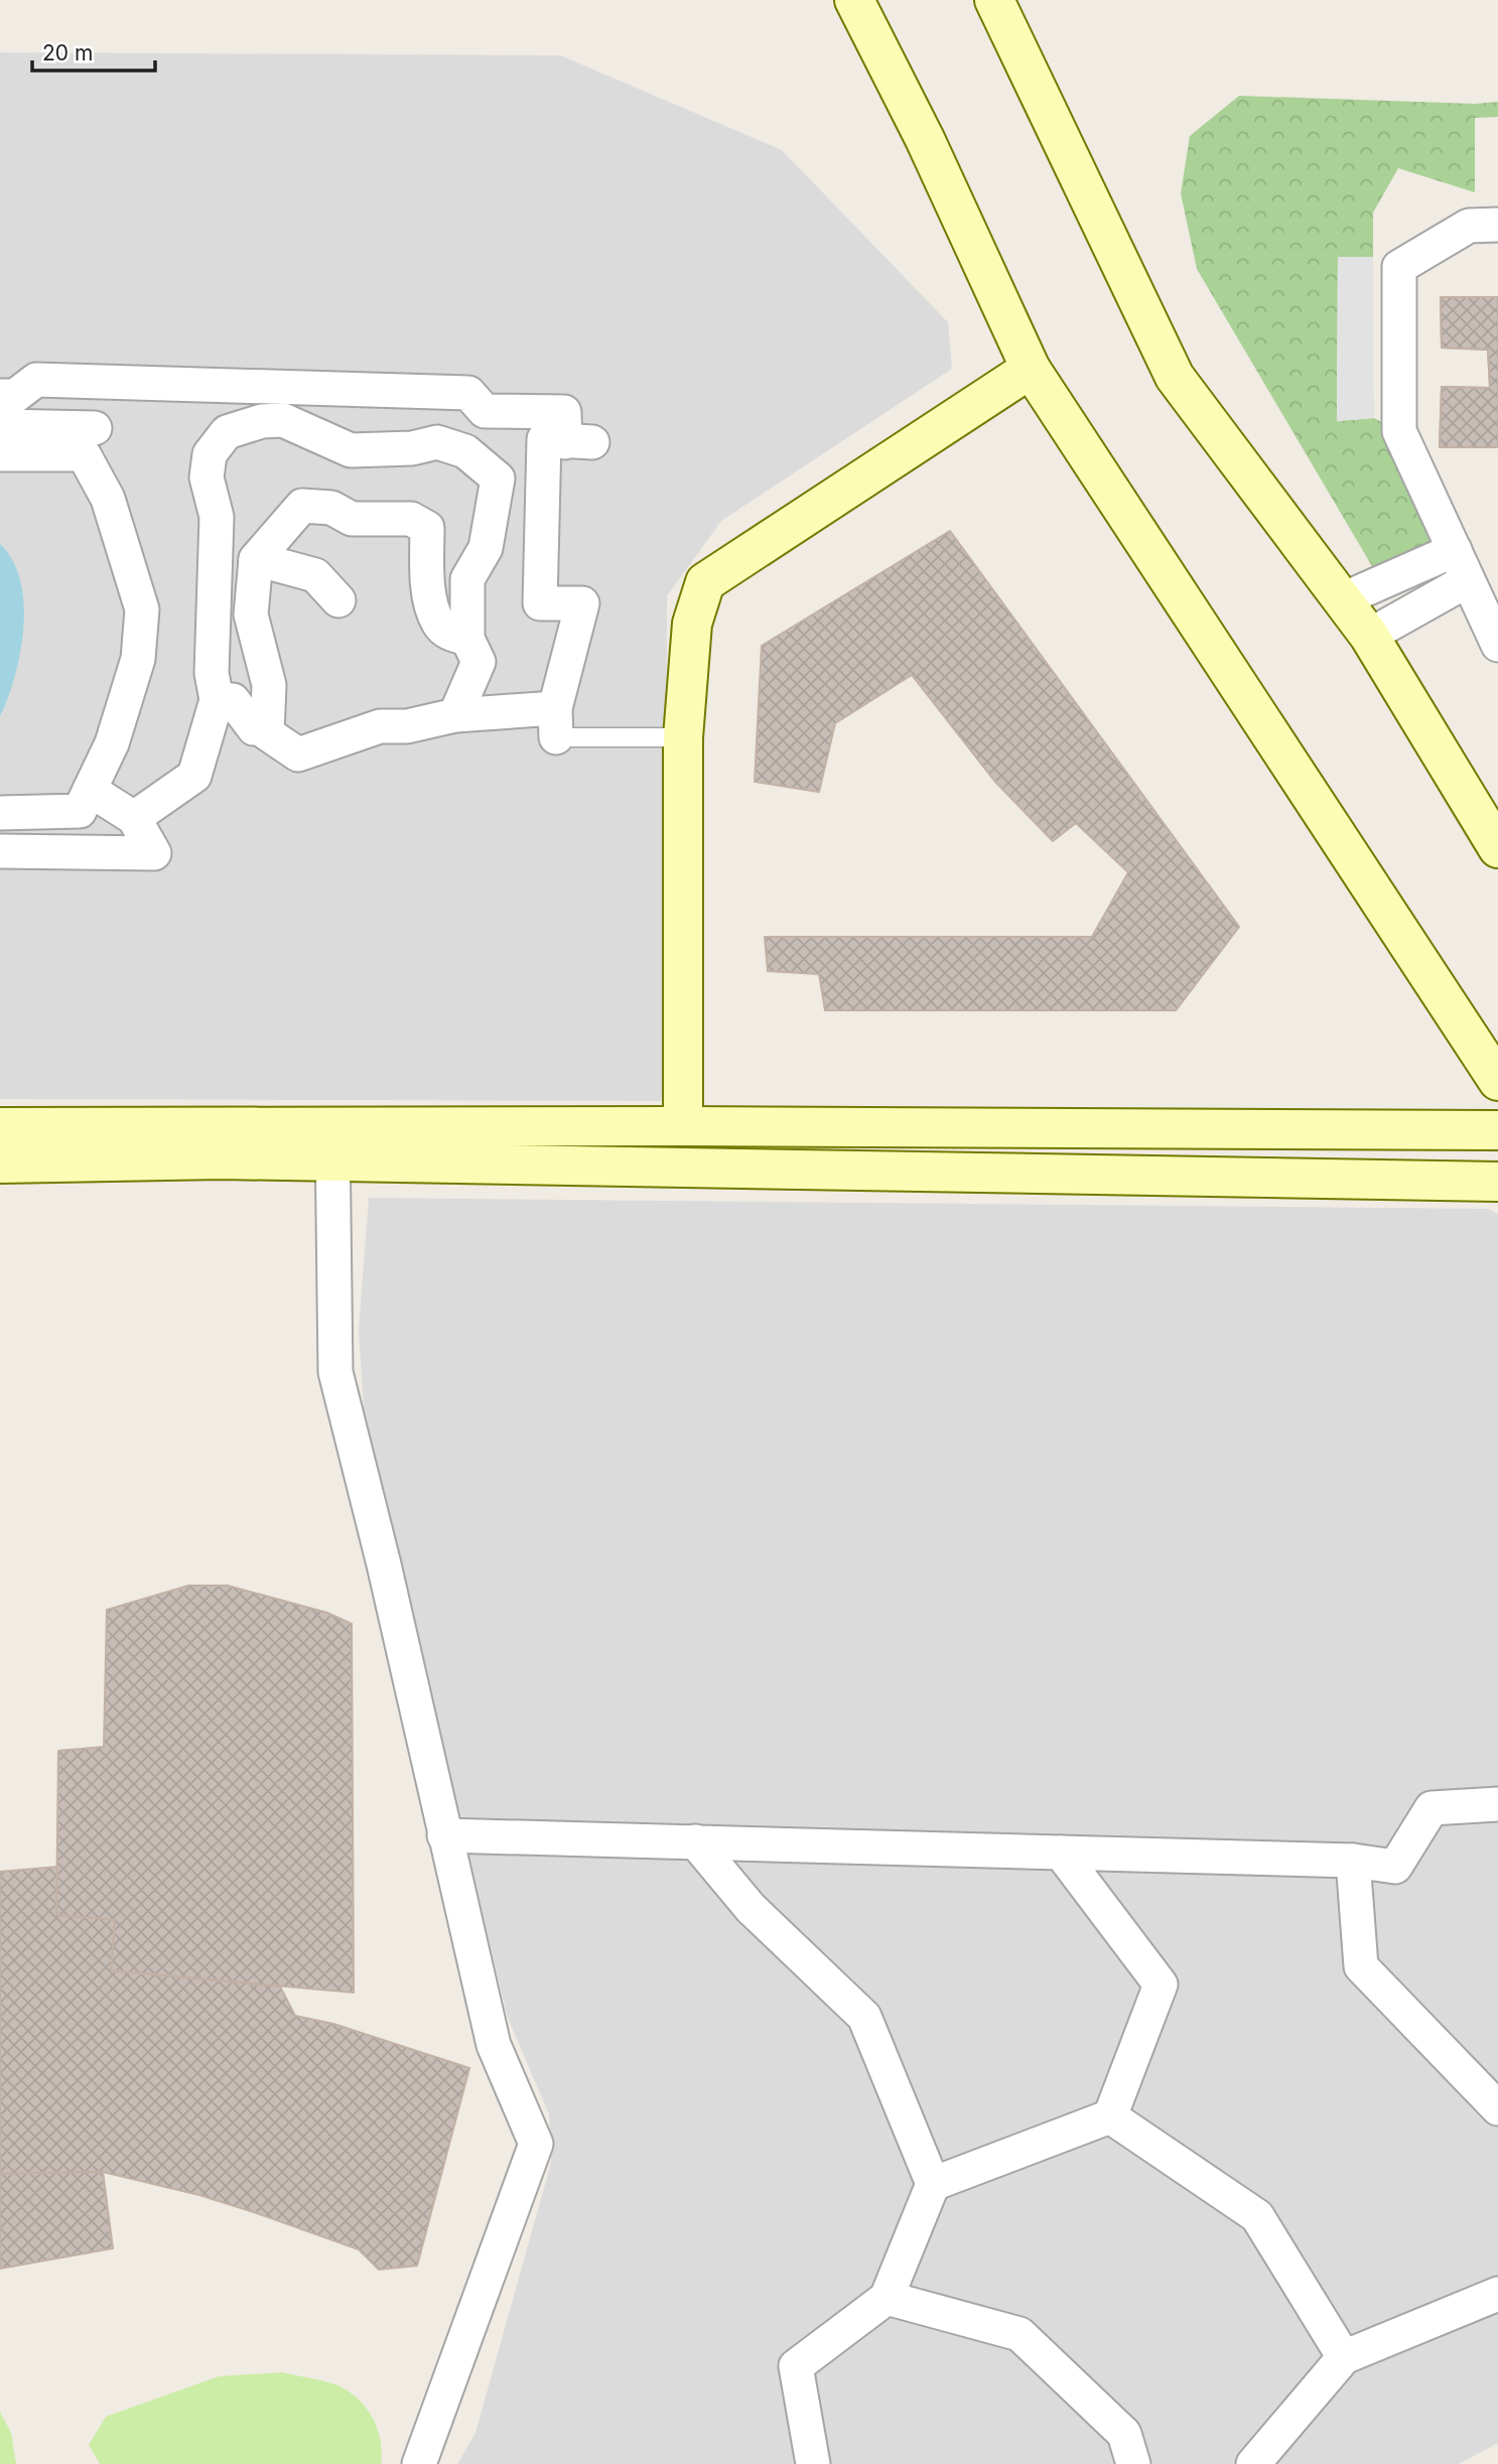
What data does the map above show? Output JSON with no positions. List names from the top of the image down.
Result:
{
  "scale_bar": "20 m"
}
